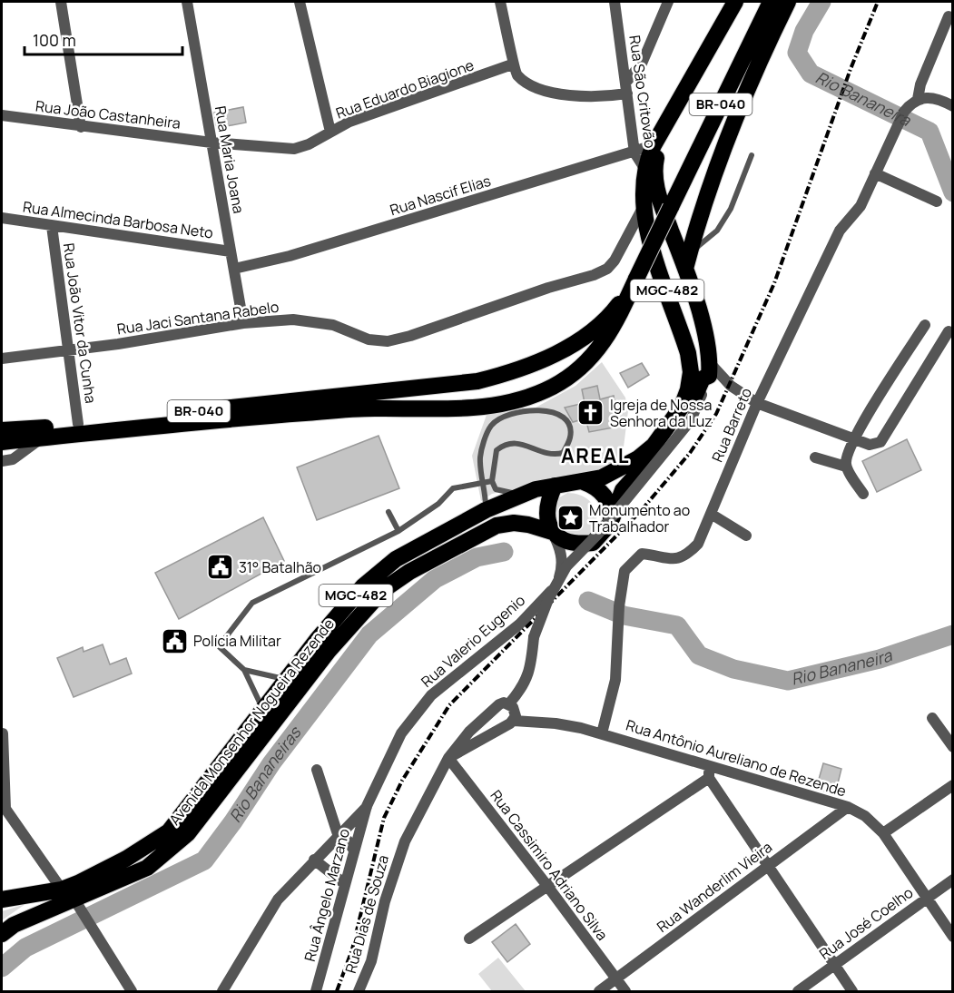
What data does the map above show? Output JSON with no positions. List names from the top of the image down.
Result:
{
  "streets": {
    "highway": ["BR-040", "MGC-482", "Avenida Monsenhor Nogueira Rezende"],
    "street": [
      "Rua Eduardo Biagione",
      "Rua São Critovão",
      "Rua João Castanheira",
      "Rua Maria Joana",
      "Rua Nascif Elias",
      "Rua Almecinda Barbosa Neto",
      "Rua Jaci Santana Rabelo",
      "Rua João Vitor da Cunha",
      "Rua Barreto",
      "Rua Valerio Eugenio",
      "Rua Antônio Aureliano de Rezende",
      "Rua Cassimiro Adriano Silva",
      "Rua Wanderlim Vieira",
      "Rua Ângelo Marzano",
      "Rua Dias de Souza",
      "Rua José Coelho"
    ]
  },
  "crossings": [
    ["Rua Eduardo Biagione", "Rua João Castanheira"],
    ["Rua Eduardo Biagione", "Rua Maria Joana"],
    ["Rua São Critovão", "Rua Nascif Elias"],
    ["Rua São Critovão", "MGC-482"],
    ["BR-040", "Rua João Vitor da Cunha"],
    ["Rua João Castanheira", "Rua Maria Joana"],
    ["Rua Maria Joana", "Rua Nascif Elias"],
    ["Rua Maria Joana", "Rua Almecinda Barbosa Neto"],
    ["Rua Maria Joana", "Rua Jaci Santana Rabelo"],
    ["Rua Nascif Elias", "MGC-482"],
    ["Rua Almecinda Barbosa Neto", "Rua João Vitor da Cunha"],
    ["MGC-482", "Rua Jaci Santana Rabelo"],
    ["MGC-482", "Rua Valerio Eugenio"],
    ["MGC-482", "Avenida Monsenhor Nogueira Rezende"],
    ["Rua Jaci Santana Rabelo", "Rua João Vitor da Cunha"],
    ["Rua Barreto", "Rua Antônio Aureliano de Rezende"],
    ["Rua Valerio Eugenio", "Avenida Monsenhor Nogueira Rezende"],
    ["Rua Valerio Eugenio", "Rua Ângelo Marzano"],
    ["Rua Antônio Aureliano de Rezende", "Rua Wanderlim Vieira"],
    ["Rua Antônio Aureliano de Rezende", "Rua Dias de Souza"],
    ["Rua Antônio Aureliano de Rezende", "Rua José Coelho"],
    ["Rua Cassimiro Adriano Silva", "Rua Wanderlim Vieira"],
    ["Rua Cassimiro Adriano Silva", "Rua Dias de Souza"]
  ],
  "districts": ["AREAL"],
  "water": ["Rio Bananeira", "Rio Bananeiras"],
  "places": {
    "church": ["Igreja de Nossa Senhora da Luz"],
    "place": ["Monumento ao Trabalhador"],
    "public building": ["31° Batalhão", "Polícia Militar"]
  },
  "scale_bar": "100 m"
}
